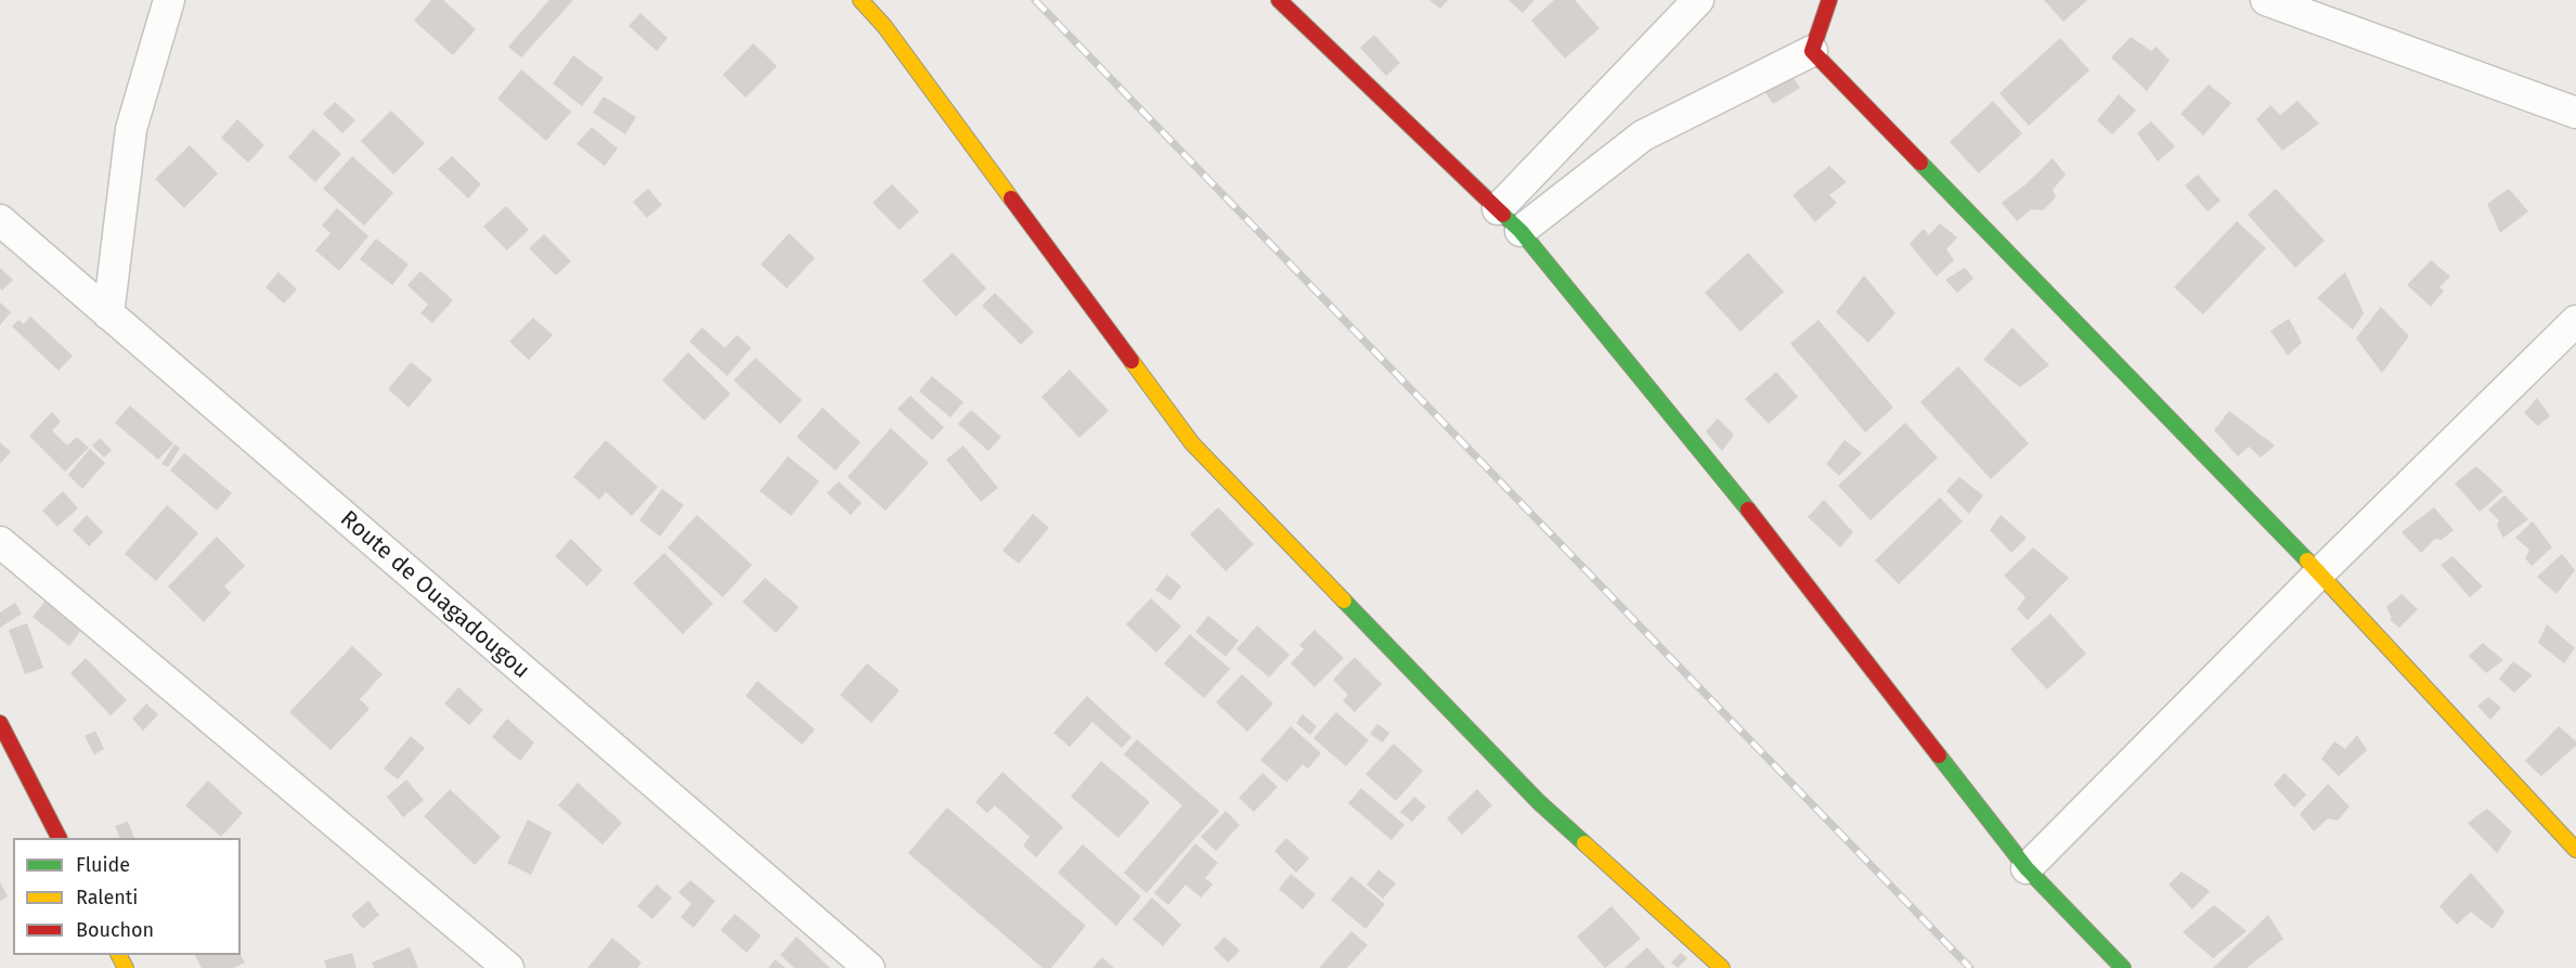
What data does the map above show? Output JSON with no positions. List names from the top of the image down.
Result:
{
  "streets": {
    "street": ["Route de Ouagadougou"]
  },
  "legend": ["Fluide", "Ralenti", "Bouchon"]
}
